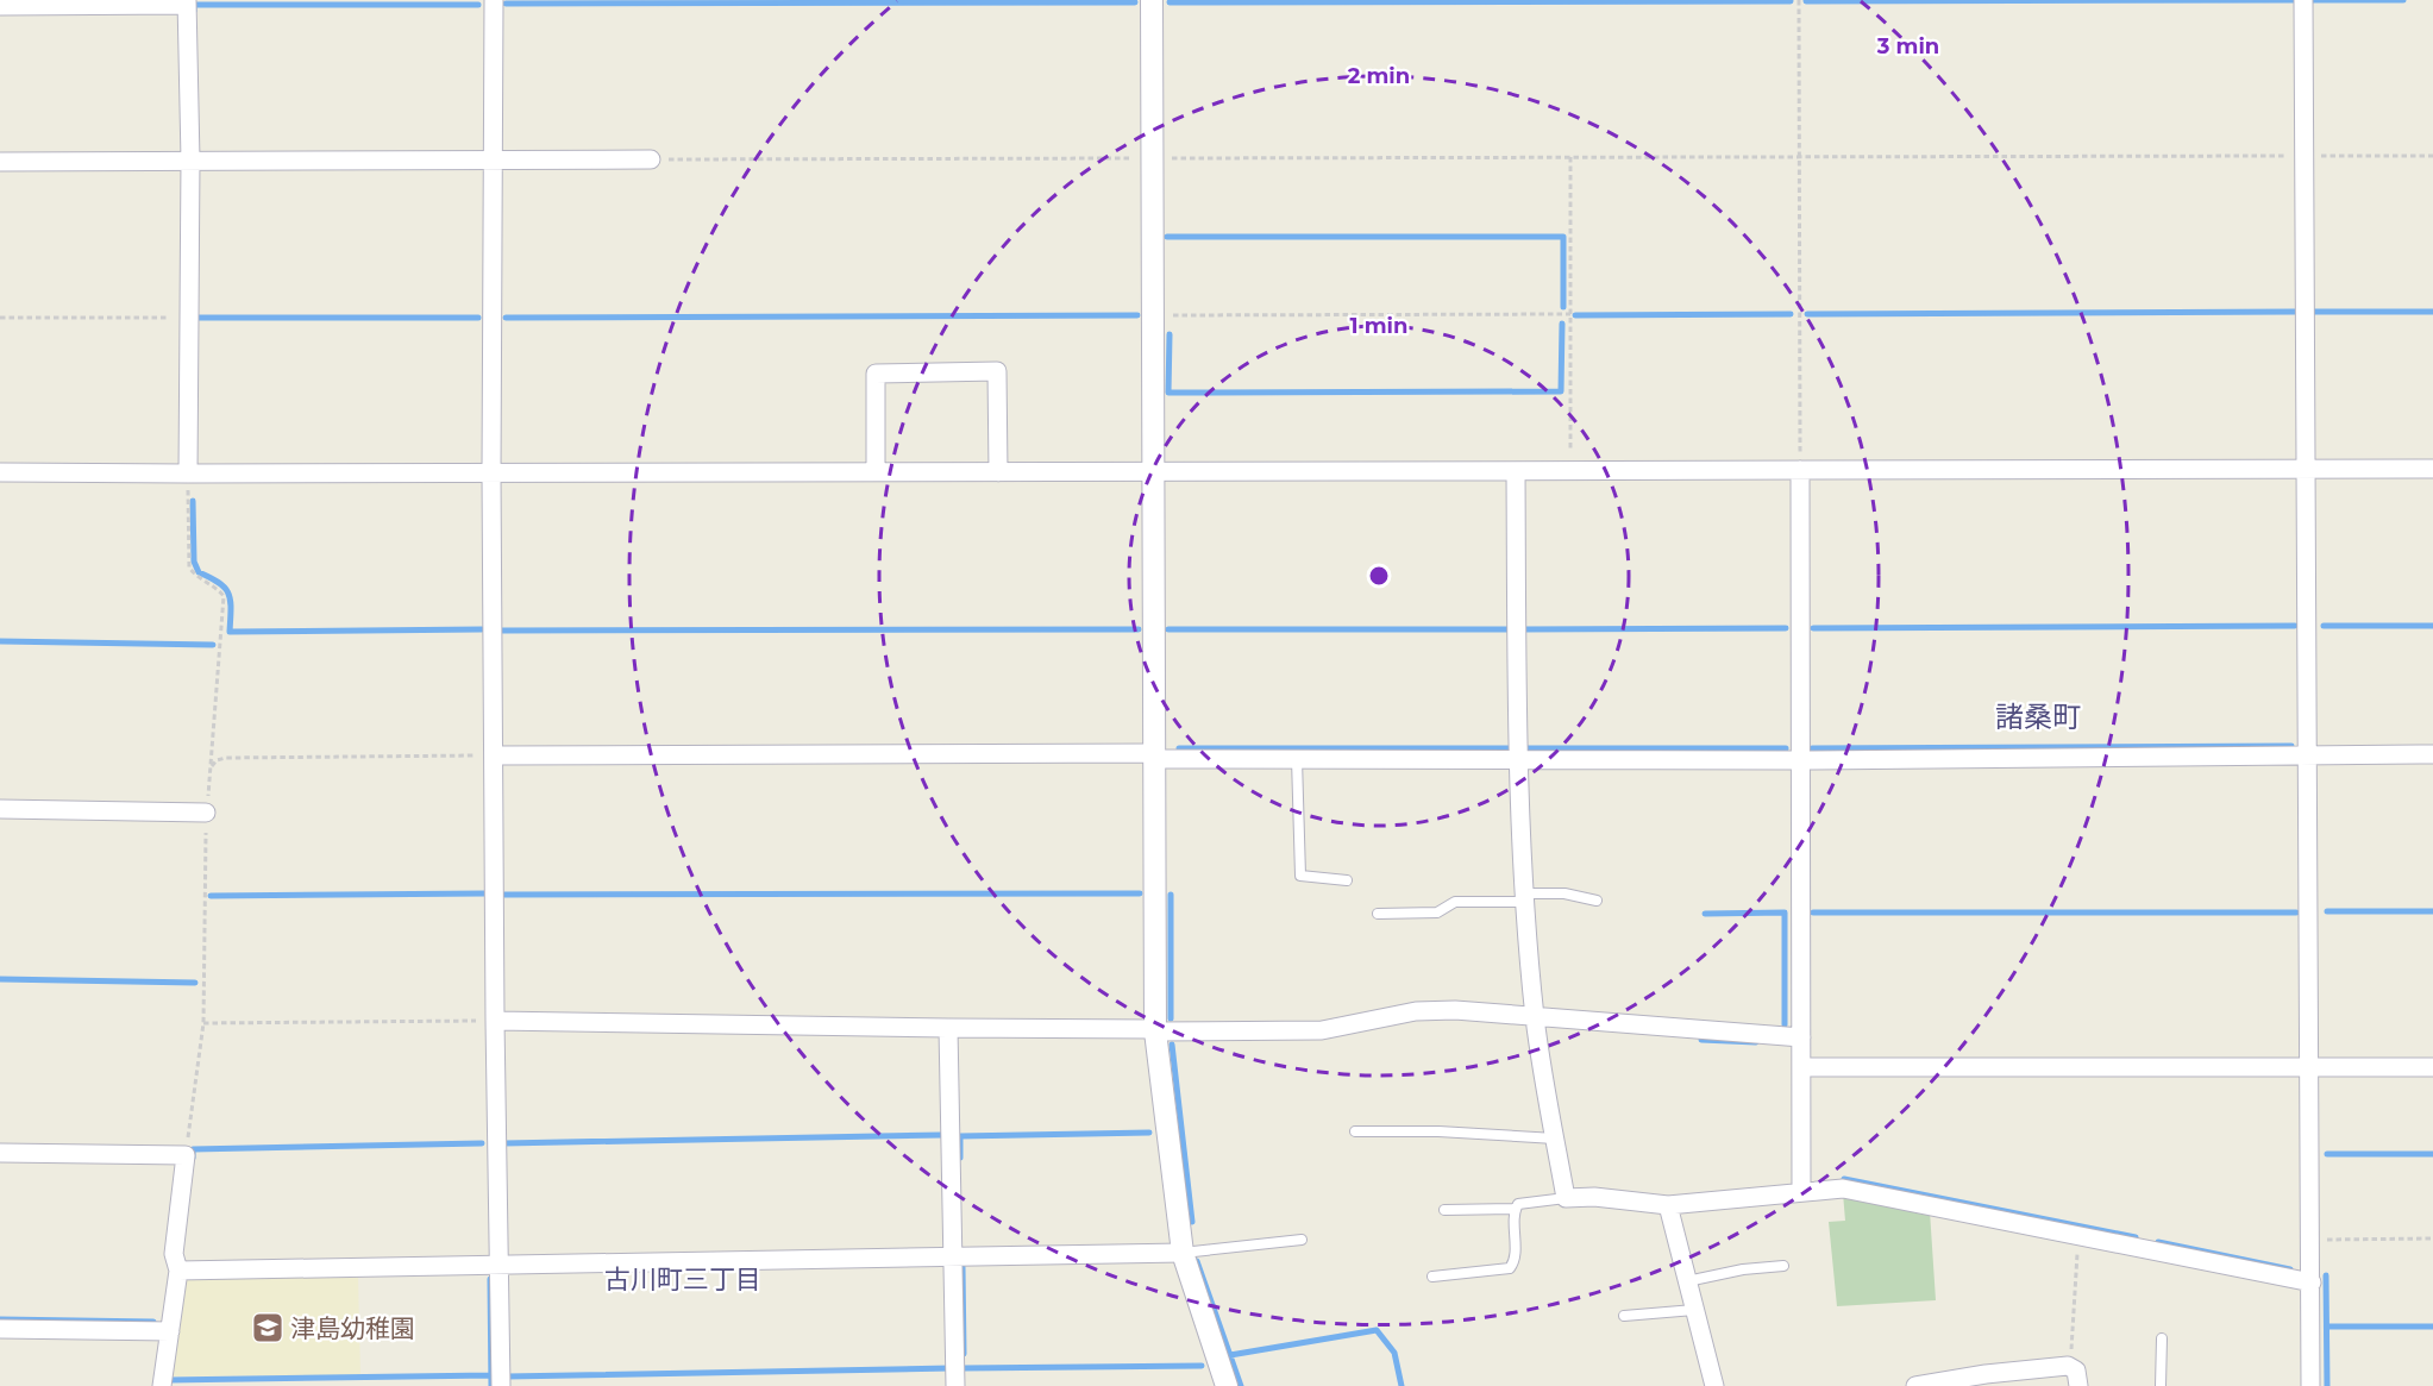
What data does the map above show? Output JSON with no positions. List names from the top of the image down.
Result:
{
  "districts": ["諸桑町", "古川町三丁目"],
  "places": {
    "school or university": ["津島幼稚園"]
  },
  "rings": ["3 min", "2 min", "1 min"]
}
